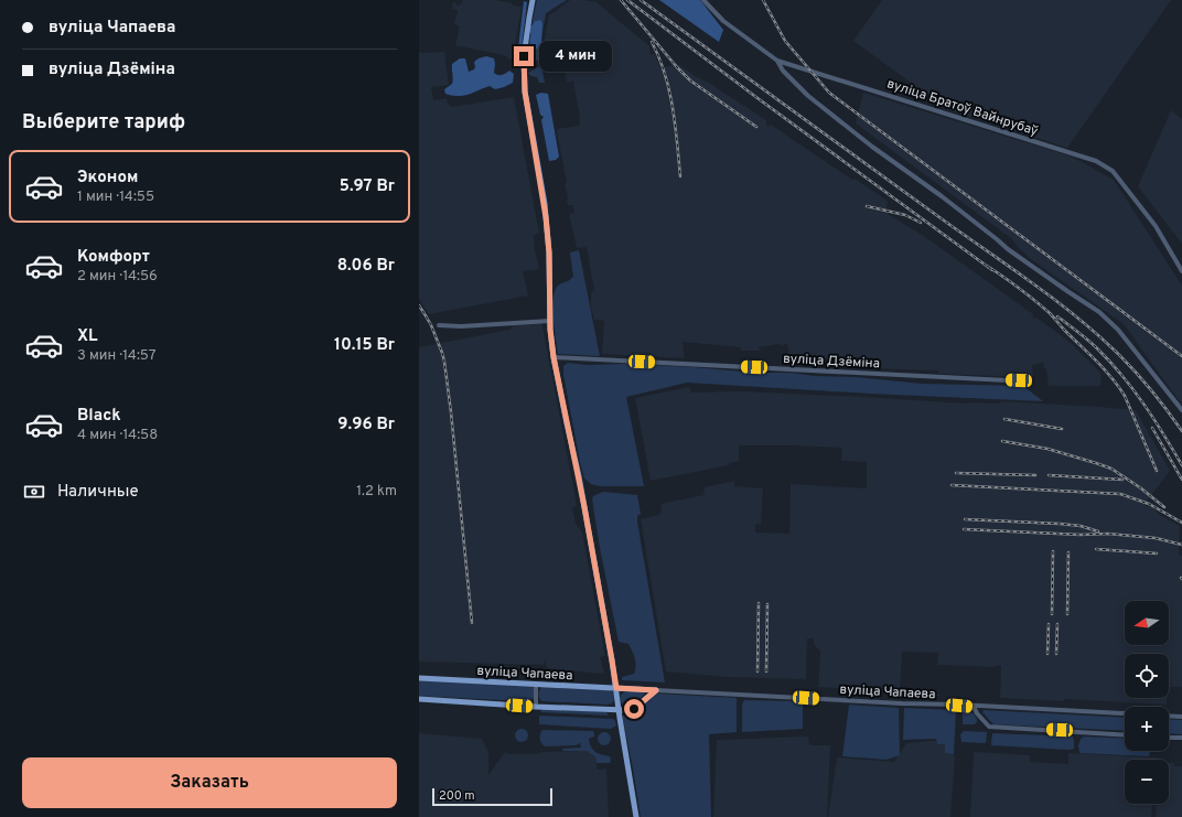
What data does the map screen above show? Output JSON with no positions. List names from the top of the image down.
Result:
{
  "streets": {
    "main road": ["вуліца Чапаева"],
    "street": ["вуліца Братоў Вайнрубаў", "вуліца Дзёміна"]
  },
  "scale_bar": "200 m",
  "north": "left",
  "page": {
    "banner": ["вуліца Чапаева", "вуліца Дзёміна"],
    "bubble": "4 мин",
    "heading": "Выберите тариф",
    "list": [
      {
        "name": "Эконом",
        "note": "1 мин · 14:55",
        "value": "5.97 Br"
      },
      {
        "name": "Комфорт",
        "note": "2 мин · 14:56",
        "value": "8.06 Br"
      },
      {
        "name": "XL",
        "note": "3 мин · 14:57",
        "value": "10.15 Br"
      },
      {
        "name": "Black",
        "note": "4 мин · 14:58",
        "value": "9.96 Br"
      }
    ],
    "pay": ["Наличные", "1.2 km"],
    "map_buttons": ["+", "−"],
    "buttons": "Заказать",
    "scale": "200 m"
  }
}
